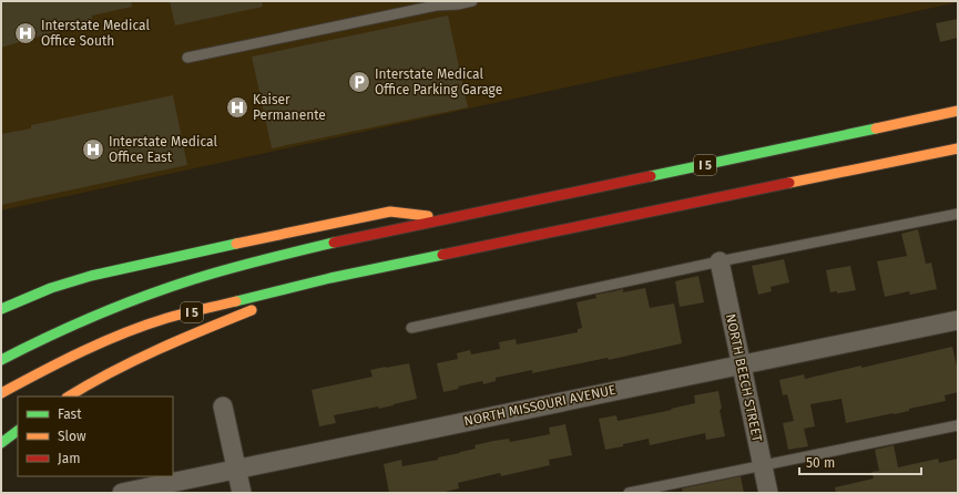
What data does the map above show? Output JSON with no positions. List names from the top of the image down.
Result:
{
  "streets": {
    "highway": ["I 5"],
    "street": ["NORTH BEECH STREET", "NORTH MISSOURI AVENUE"]
  },
  "crossings": [
    ["NORTH BEECH STREET", "NORTH MISSOURI AVENUE"]
  ],
  "places": {
    "hospital": ["Interstate Medical Office South", "Kaiser Permanente", "Interstate Medical Office East"],
    "parking": ["Interstate Medical Office Parking Garage"]
  },
  "legend": ["Fast", "Slow", "Jam"],
  "scale_bar": "50 m"
}
